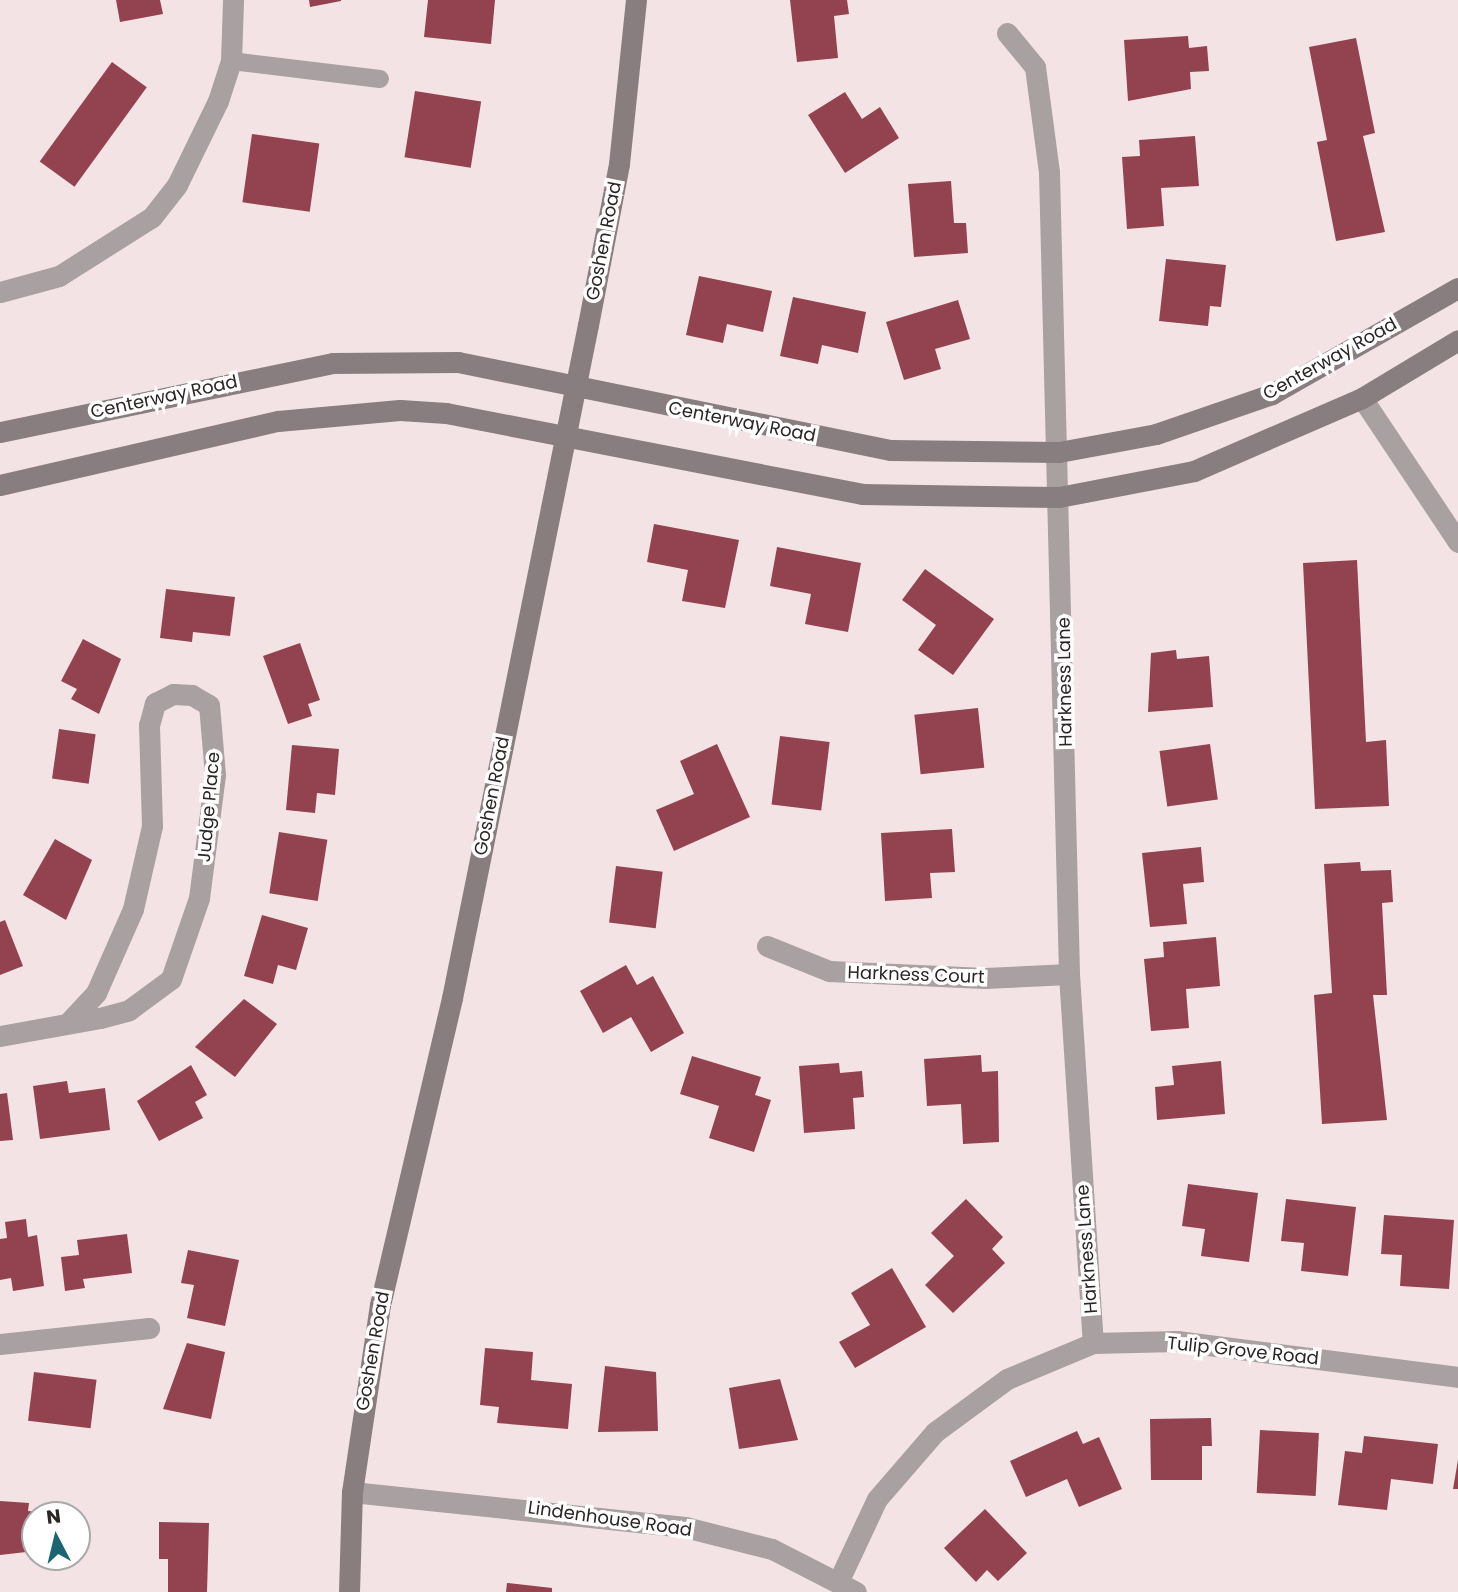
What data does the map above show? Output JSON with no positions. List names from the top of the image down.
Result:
{
  "streets": {
    "street": [
      "Goshen Road",
      "Centerway Road",
      "Harkness Lane",
      "Judge Place",
      "Harkness Court",
      "Tulip Grove Road",
      "Lindenhouse Road"
    ]
  },
  "crossings": [
    ["Goshen Road", "Centerway Road"],
    ["Goshen Road", "Lindenhouse Road"],
    ["Centerway Road", "Harkness Lane"],
    ["Harkness Lane", "Harkness Court"],
    ["Harkness Lane", "Tulip Grove Road"],
    ["Tulip Grove Road", "Lindenhouse Road"]
  ],
  "north": "top"
}
